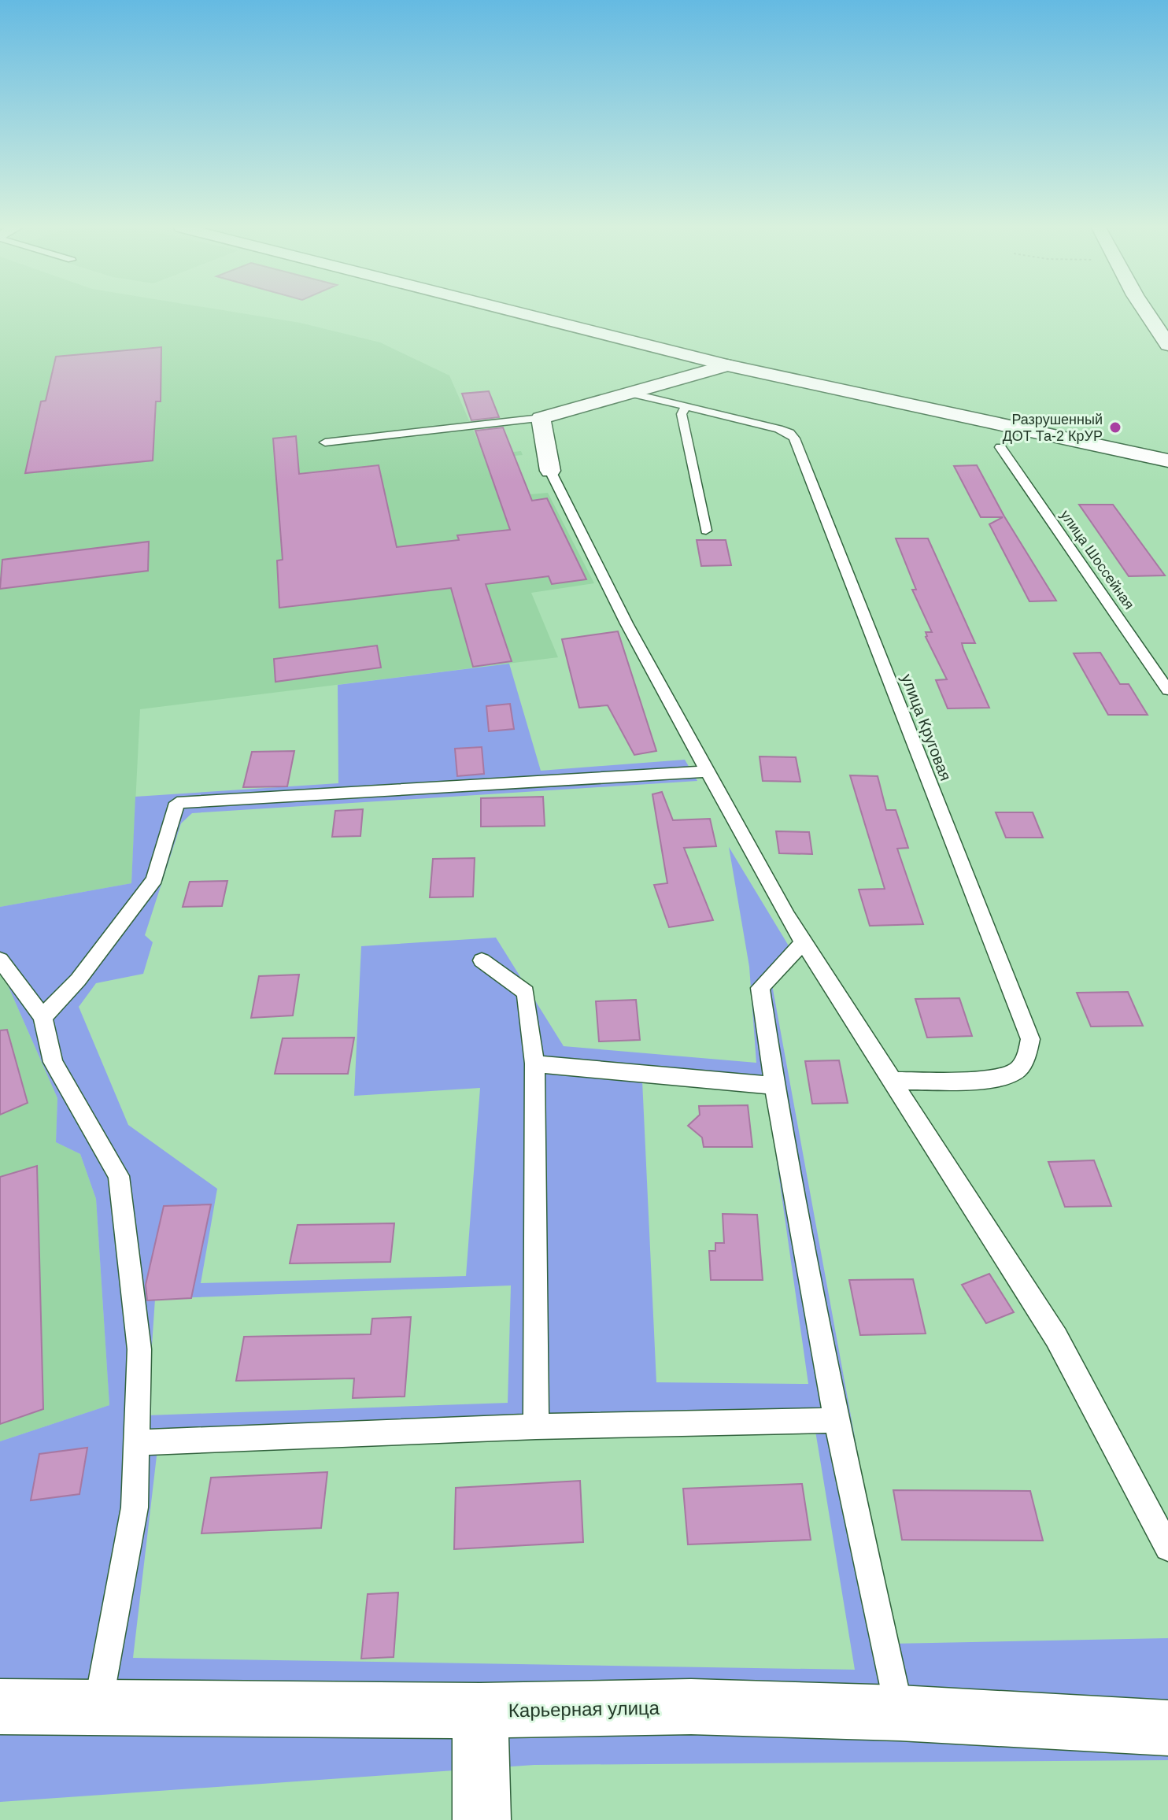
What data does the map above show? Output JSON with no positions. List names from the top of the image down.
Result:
{
  "streets": {
    "street": ["Карьерная улица"],
    "lane": ["улица Шоссейная", "улица Круговая"]
  },
  "places": ["Разрушенный ДОТ Та-2 КрУР"]
}
